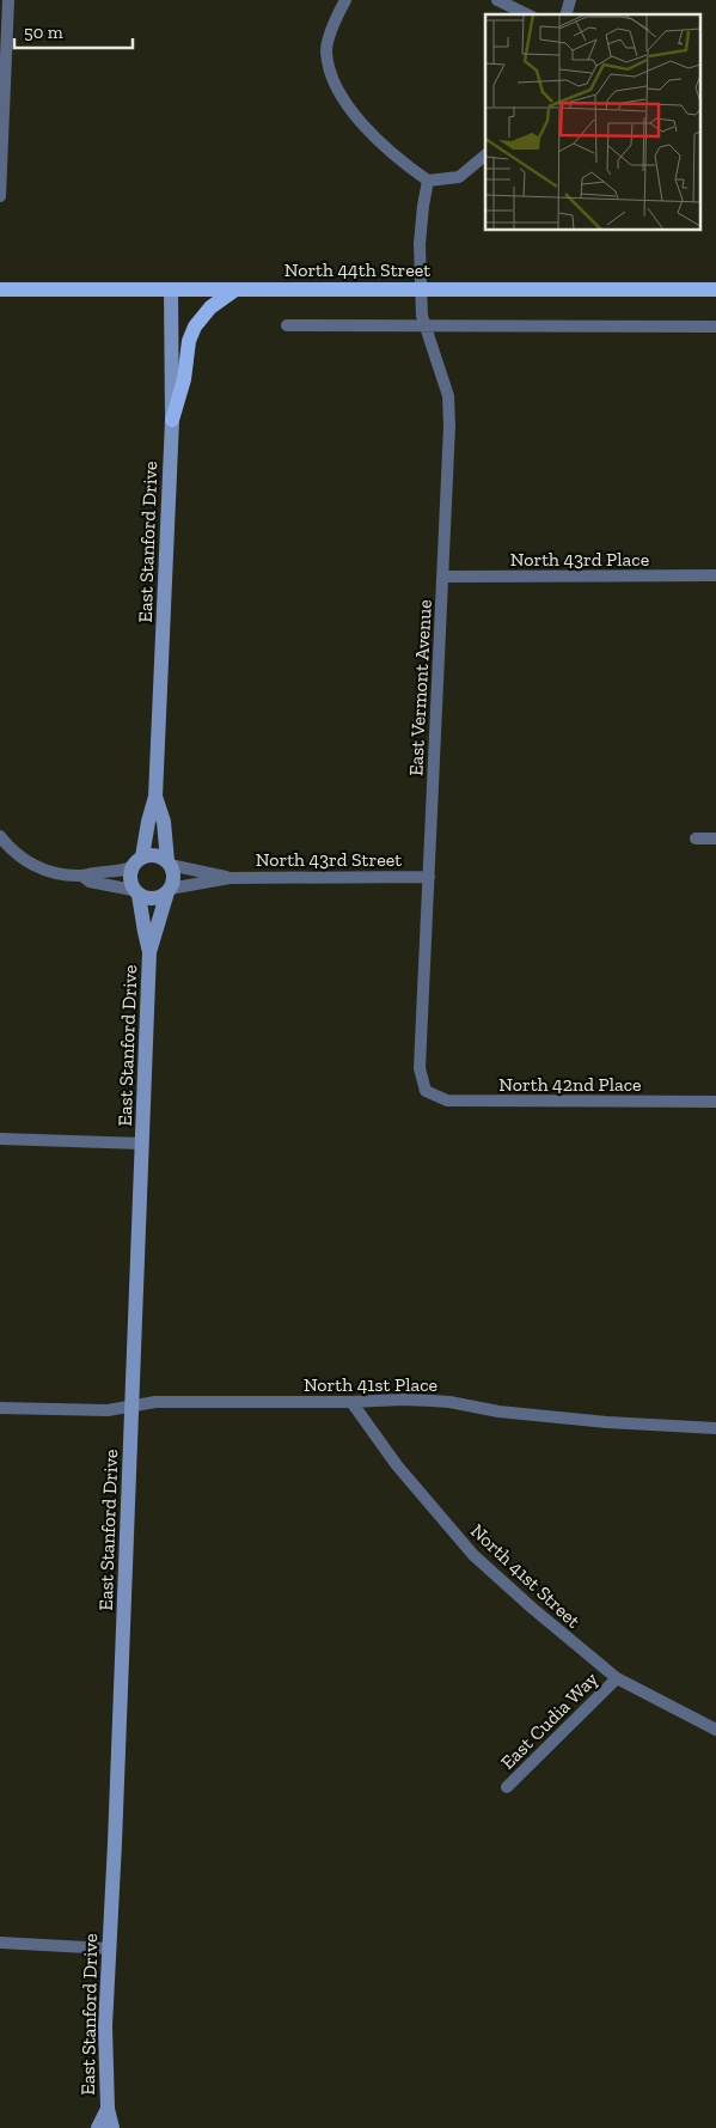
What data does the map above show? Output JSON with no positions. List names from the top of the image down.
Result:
{
  "streets": {
    "main road": ["North 44th Street"],
    "street": [
      "East Stanford Drive",
      "North 43rd Place",
      "East Vermont Avenue",
      "North 43rd Street",
      "North 42nd Place",
      "North 41st Place",
      "North 41st Street",
      "East Cudia Way"
    ]
  },
  "crossings": [
    ["North 44th Street", "East Stanford Drive"],
    ["North 44th Street", "East Vermont Avenue"],
    ["East Stanford Drive", "North 43rd Street"],
    ["East Stanford Drive", "North 41st Place"],
    ["North 43rd Place", "East Vermont Avenue"],
    ["East Vermont Avenue", "North 43rd Street"],
    ["East Vermont Avenue", "North 42nd Place"],
    ["North 41st Place", "North 41st Street"],
    ["North 41st Street", "East Cudia Way"]
  ],
  "scale_bar": "50 m"
}
